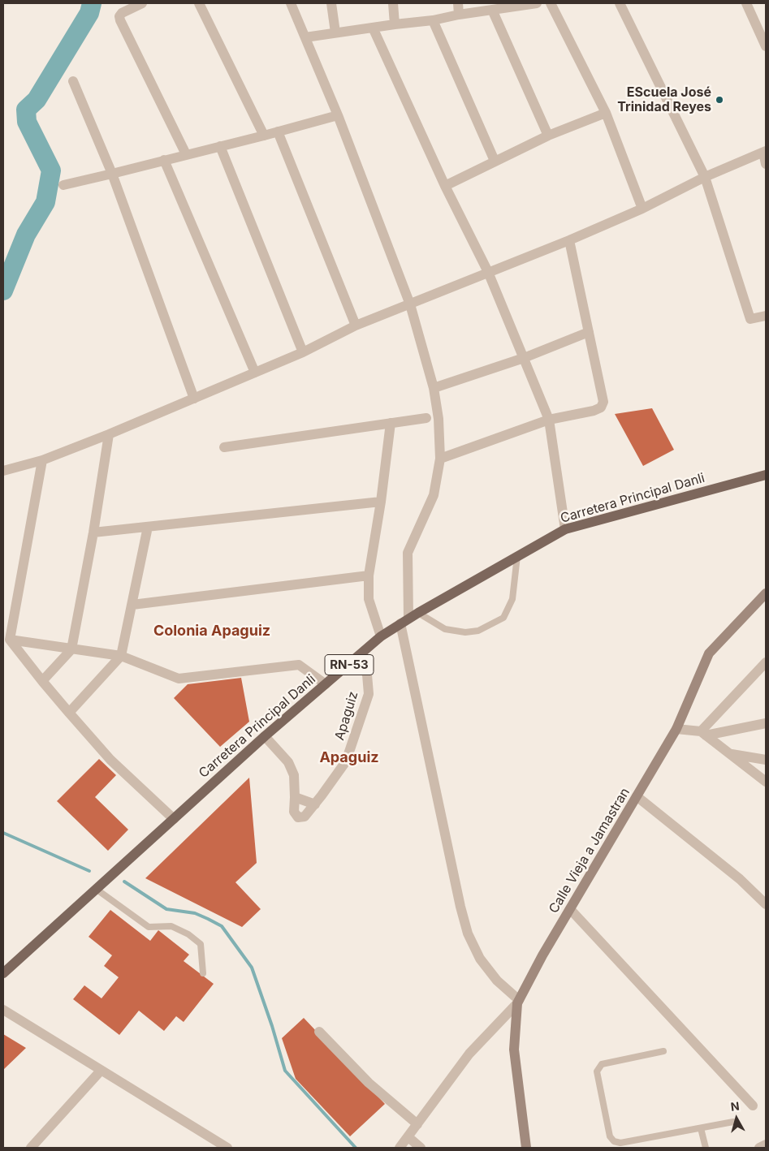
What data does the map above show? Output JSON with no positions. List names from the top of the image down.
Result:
{
  "streets": {
    "main road": ["Carretera Principal Danli", "RN-53"],
    "street": ["Apaguiz", "Calle Vieja a Jamastran"]
  },
  "crossings": [
    ["Carretera Principal Danli", "Apaguiz"]
  ],
  "districts": ["Colonia Apaguiz", "Apaguiz"],
  "places": ["EScuela José Trinidad Reyes"],
  "north": "top"
}
